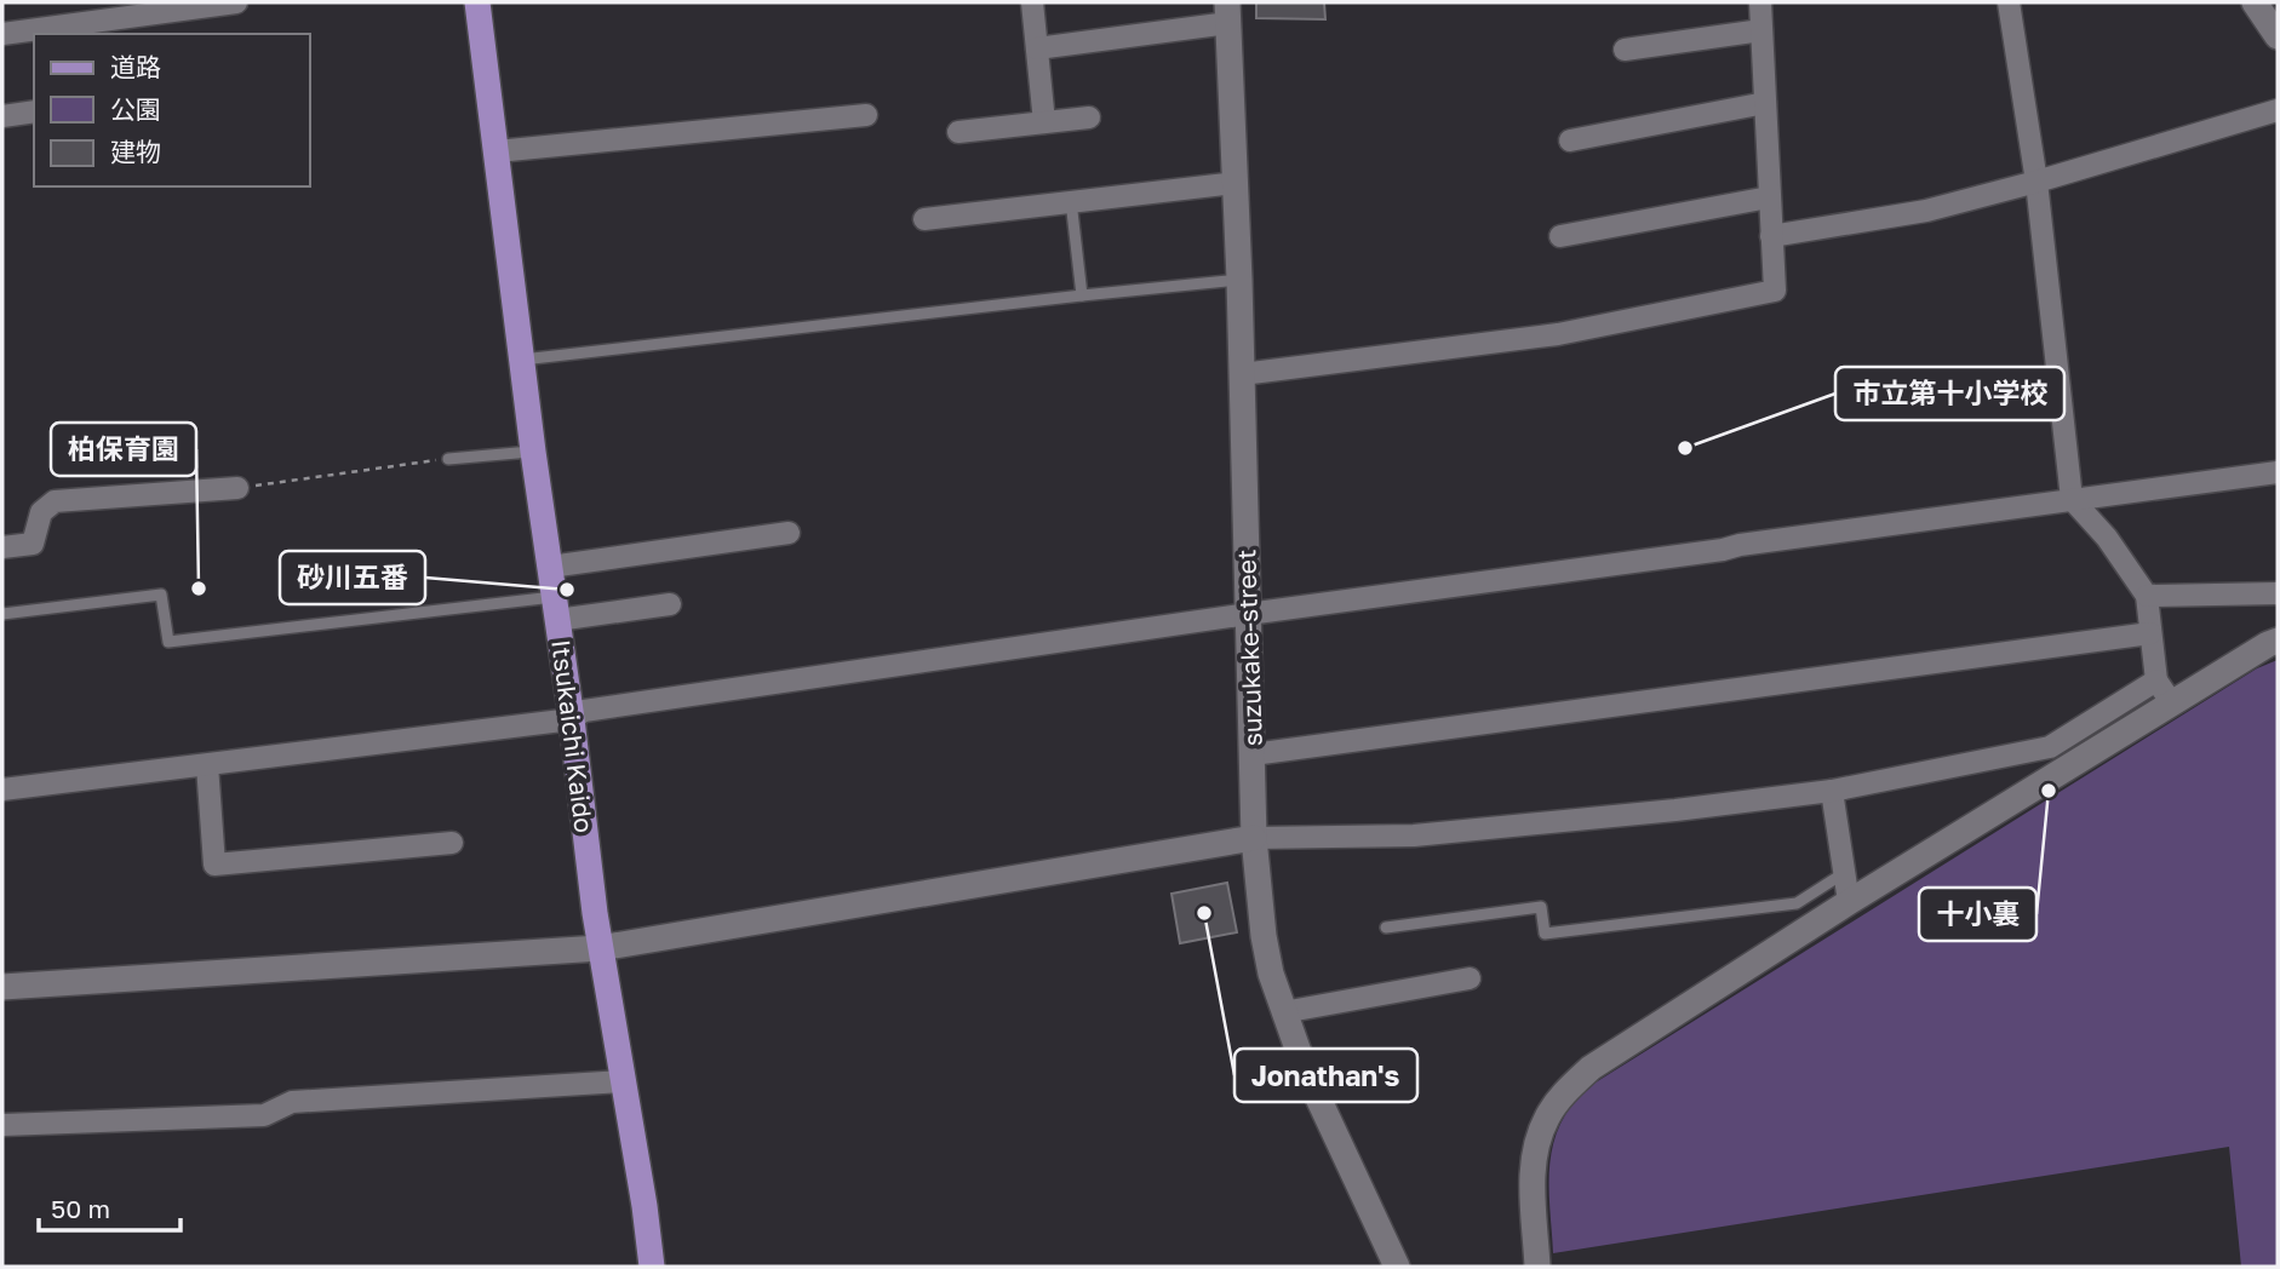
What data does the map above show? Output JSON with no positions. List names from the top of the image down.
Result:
{
  "streets": {
    "main road": ["Itsukaichi Kaido"],
    "street": ["suzukake-street"]
  },
  "places": [
    "市立第十小学校",
    "柏保育園",
    "砂川五番",
    "十小裏",
    "Jonathan's"
  ],
  "legend": ["道路", "公園", "建物"],
  "scale_bar": "50 m"
}
